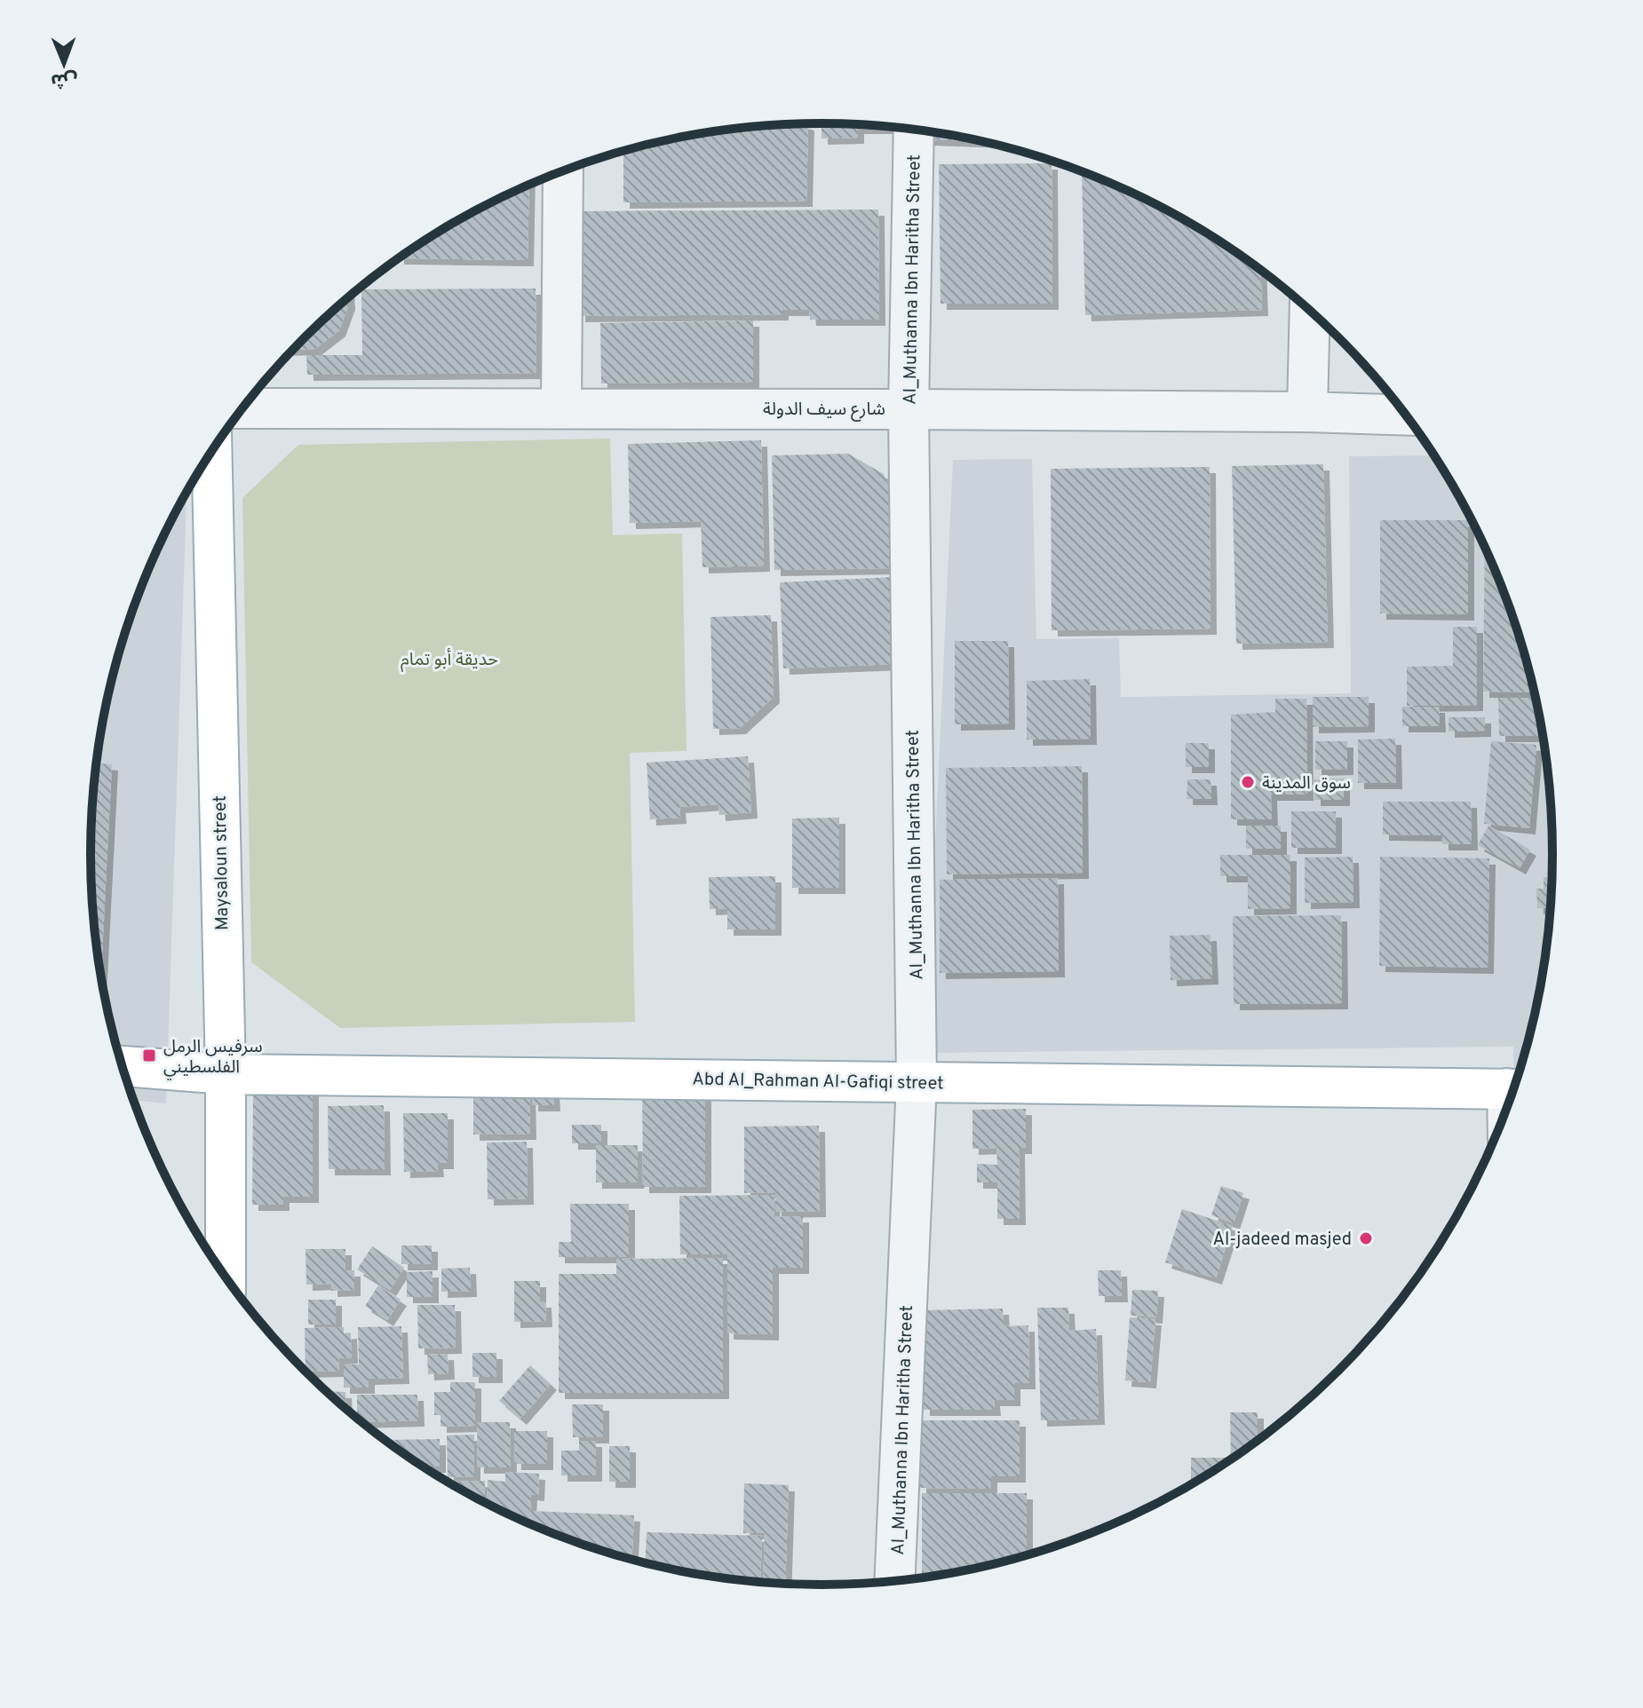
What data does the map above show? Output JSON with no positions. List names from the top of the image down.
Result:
{
  "streets": {
    "main road": ["Maysaloun street", "Abd Al_Rahman Al-Gafiqi street"],
    "street": ["Al_Muthanna Ibn Haritha Street", "شارع سيف الدولة"]
  },
  "crossings": [
    ["Al_Muthanna Ibn Haritha Street", "شارع سيف الدولة"],
    ["Al_Muthanna Ibn Haritha Street", "Abd Al_Rahman Al-Gafiqi street"],
    ["Maysaloun street", "Abd Al_Rahman Al-Gafiqi street"]
  ],
  "parks": ["حديقة أبو تمام"],
  "places": {
    "other": ["سوق المدينة", "Al-jadeed masjed"],
    "transit": ["سرفيس الرمل الفلسطيني"]
  },
  "north": "bottom"
}
